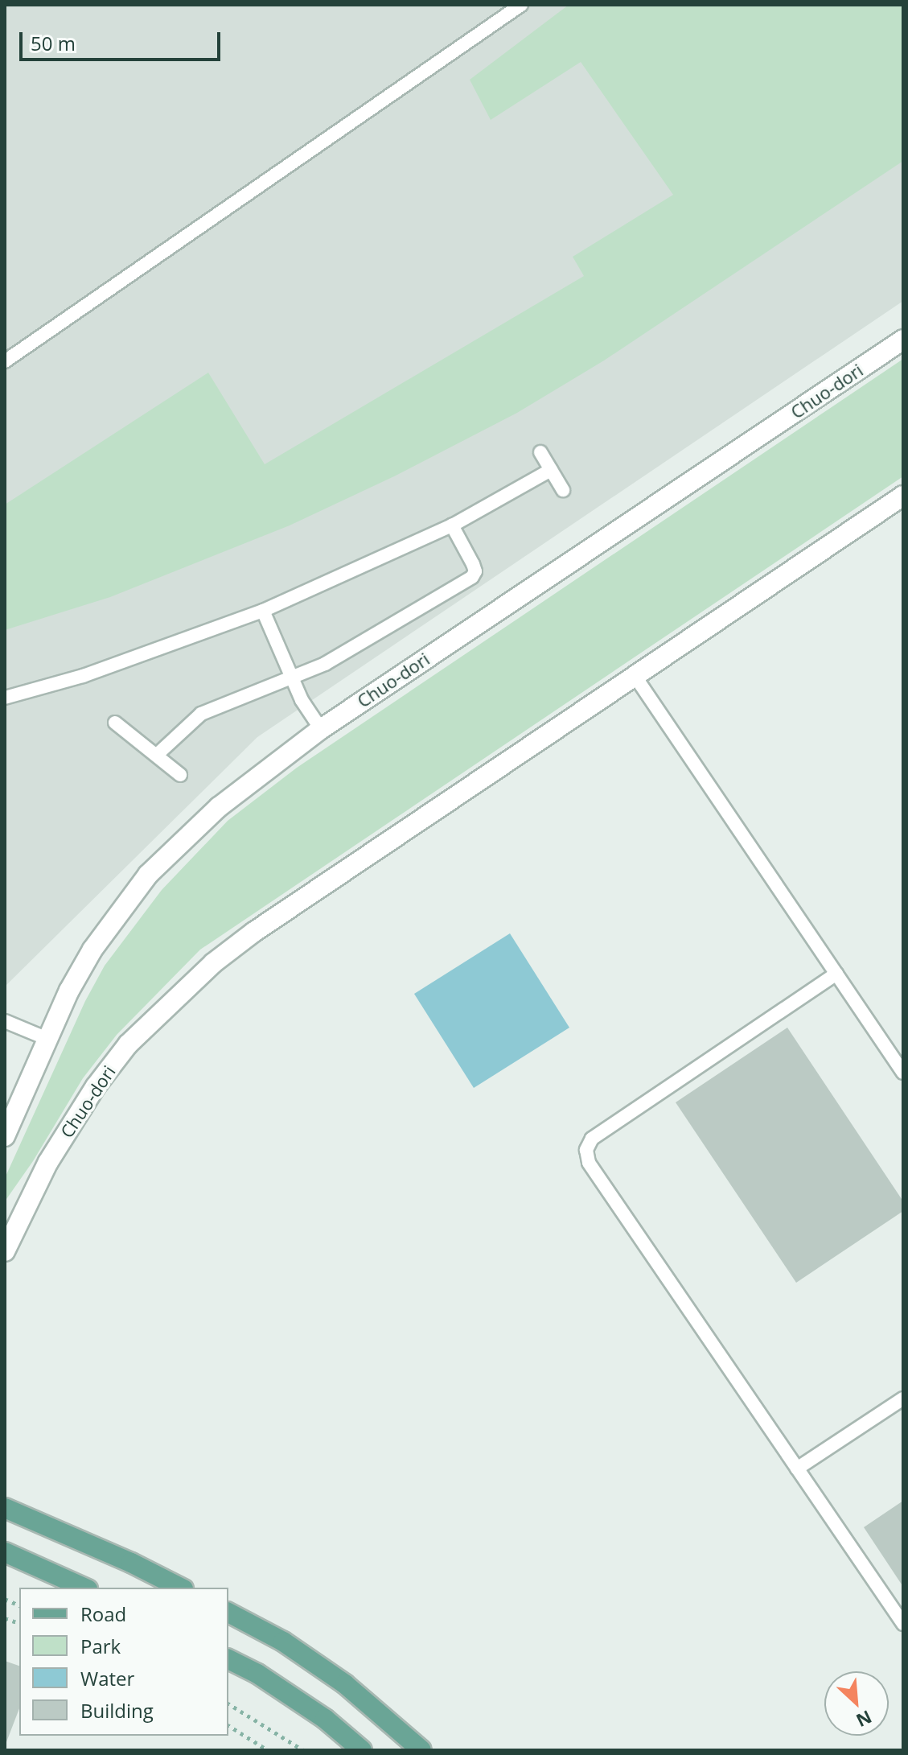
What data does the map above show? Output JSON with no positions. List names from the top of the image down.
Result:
{
  "streets": {
    "street": ["Chuo-dori"]
  },
  "legend": [
    "Road",
    "Park",
    "Water",
    "Building"
  ],
  "scale_bar": "50 m",
  "north": "bottom right"
}
